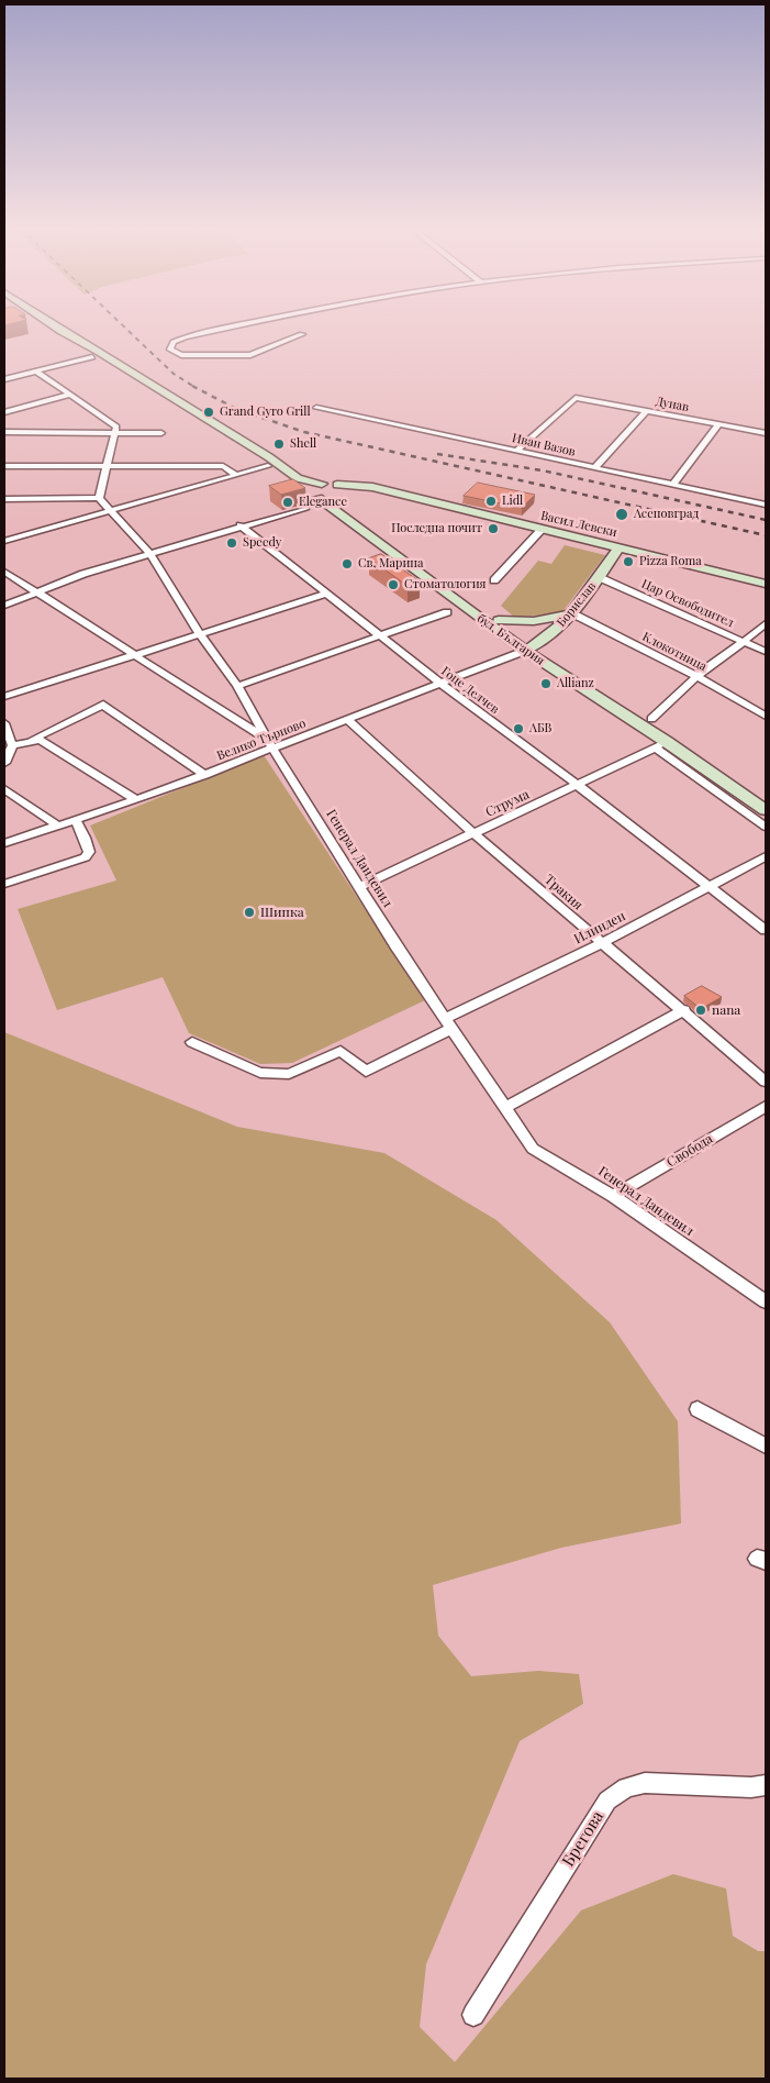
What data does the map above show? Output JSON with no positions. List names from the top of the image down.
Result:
{
  "streets": {
    "main road": ["Васил Левски", "Борислав", "бул. България"],
    "street": [
      "Дунав",
      "Иван Вазов",
      "Цар Освободител",
      "Клокотница",
      "Гоце Делчев",
      "Велико Търново",
      "Струма",
      "Генерал Дандевил",
      "Тракия",
      "Илинден",
      "Свобода",
      "Брегова"
    ]
  },
  "crossings": [
    ["Дунав", "Иван Вазов"],
    ["Васил Левски", "Борислав"],
    ["Васил Левски", "бул. България"],
    ["Цар Освободител", "Борислав"],
    ["Борислав", "бул. България"],
    ["Борислав", "Клокотница"],
    ["Борислав", "Велико Търново"],
    ["бул. България", "Велико Търново"],
    ["бул. България", "Струма"],
    ["Гоце Делчев", "Велико Търново"],
    ["Гоце Делчев", "Струма"],
    ["Гоце Делчев", "Илинден"],
    ["Велико Търново", "Генерал Дандевил"],
    ["Велико Търново", "Тракия"],
    ["Струма", "Генерал Дандевил"],
    ["Струма", "Тракия"],
    ["Генерал Дандевил", "Илинден"],
    ["Генерал Дандевил", "Свобода"],
    ["Тракия", "Илинден"]
  ],
  "places": [
    "Grand Gyro Grill",
    "Shell",
    "Lidl",
    "Elegance",
    "Асеновград",
    "Последна почит",
    "Speedy",
    "Pizza Roma",
    "Св. Марина",
    "Стоматология",
    "Allianz",
    "АБВ",
    "Шипка",
    "nana"
  ]
}
